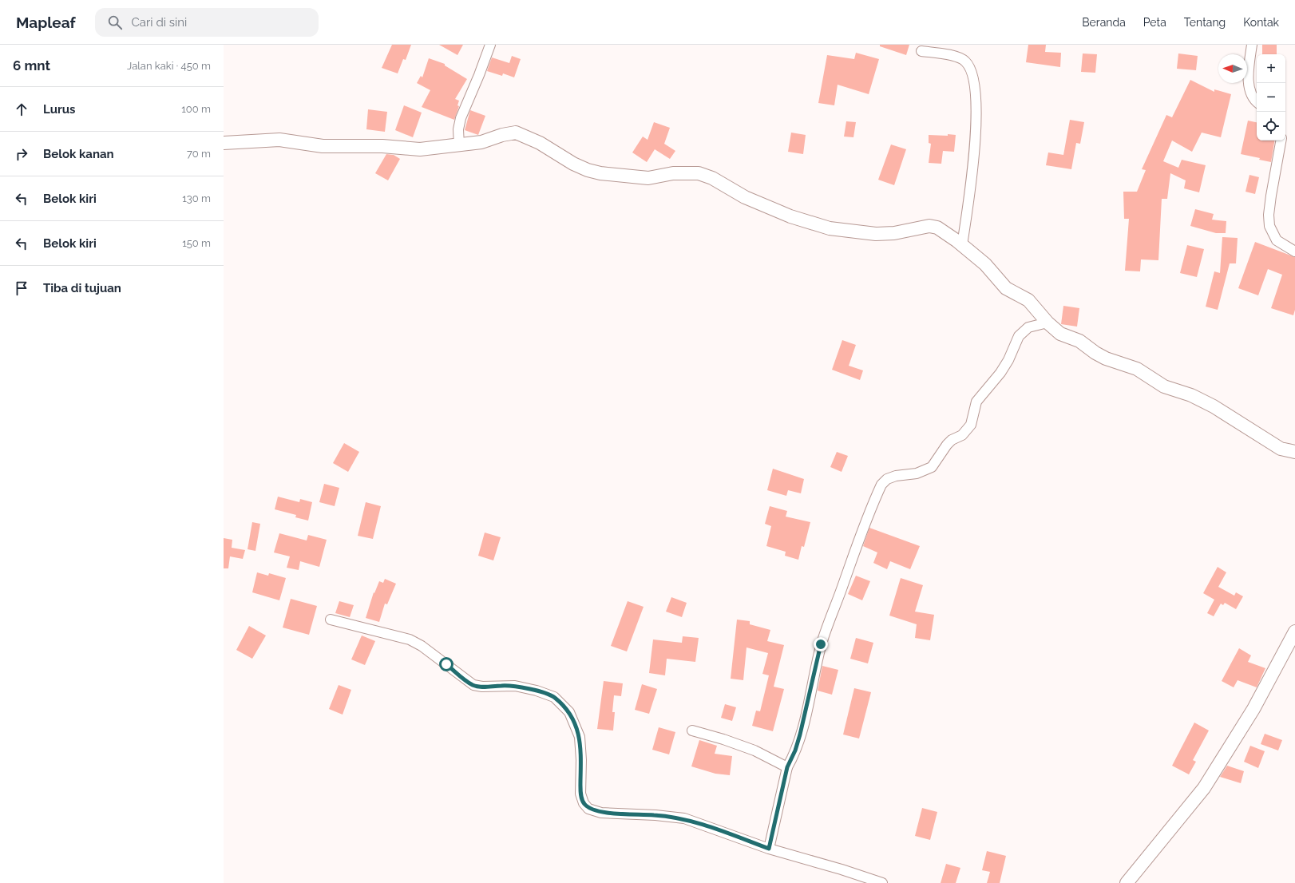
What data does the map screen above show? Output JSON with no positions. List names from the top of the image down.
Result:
{
  "north": "left",
  "page": {
    "header": "Mapleaf",
    "search": "Cari di sini",
    "nav": [
      "Beranda",
      "Peta",
      "Tentang",
      "Kontak"
    ],
    "heading": ["6 mnt", "Jalan kaki · 450 m"],
    "map_buttons": ["+", "−"],
    "list": [
      ["Lurus", "100 m"],
      ["Belok kanan", "70 m"],
      ["Belok kiri", "130 m"],
      ["Belok kiri", "150 m"],
      "Tiba di tujuan"
    ]
  }
}
